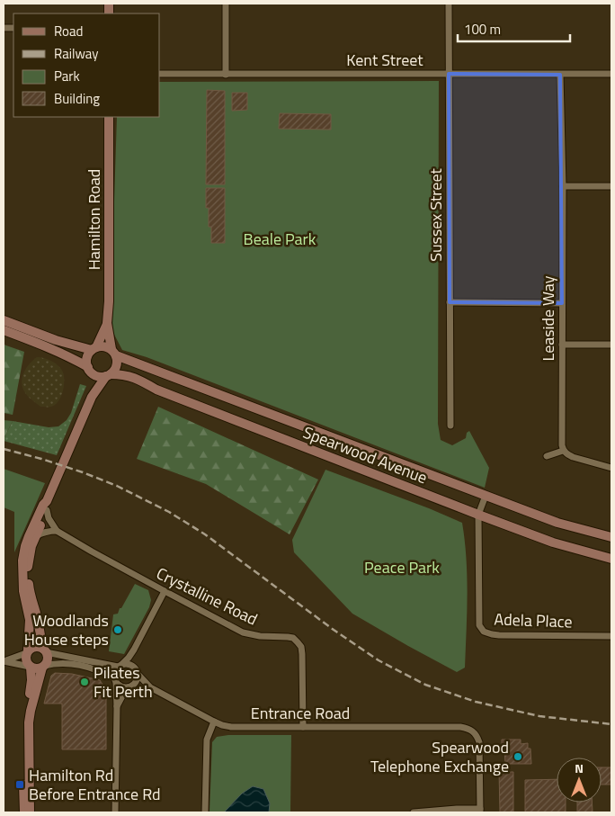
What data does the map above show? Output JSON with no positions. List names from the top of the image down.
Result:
{
  "streets": {
    "main road": ["Hamilton Road", "Spearwood Avenue"],
    "street": [
      "Kent Street",
      "Sussex Street",
      "Leaside Way",
      "Crystalline Road",
      "Adela Place",
      "Entrance Road"
    ]
  },
  "crossings": [
    ["Kent Street", "Sussex Street"],
    ["Kent Street", "Leaside Way"],
    ["Hamilton Road", "Spearwood Avenue"],
    ["Spearwood Avenue", "Adela Place"],
    ["Crystalline Road", "Entrance Road"]
  ],
  "parks": ["Beale Park", "Peace Park"],
  "places": {
    "other": ["Woodlands House steps", "Pilates Fit Perth", "Spearwood Telephone Exchange"],
    "transit": ["Hamilton Rd Before Entrance Rd"]
  },
  "legend": [
    "Road",
    "Railway",
    "Park",
    "Building"
  ],
  "scale_bar": "100 m",
  "north": "top"
}
